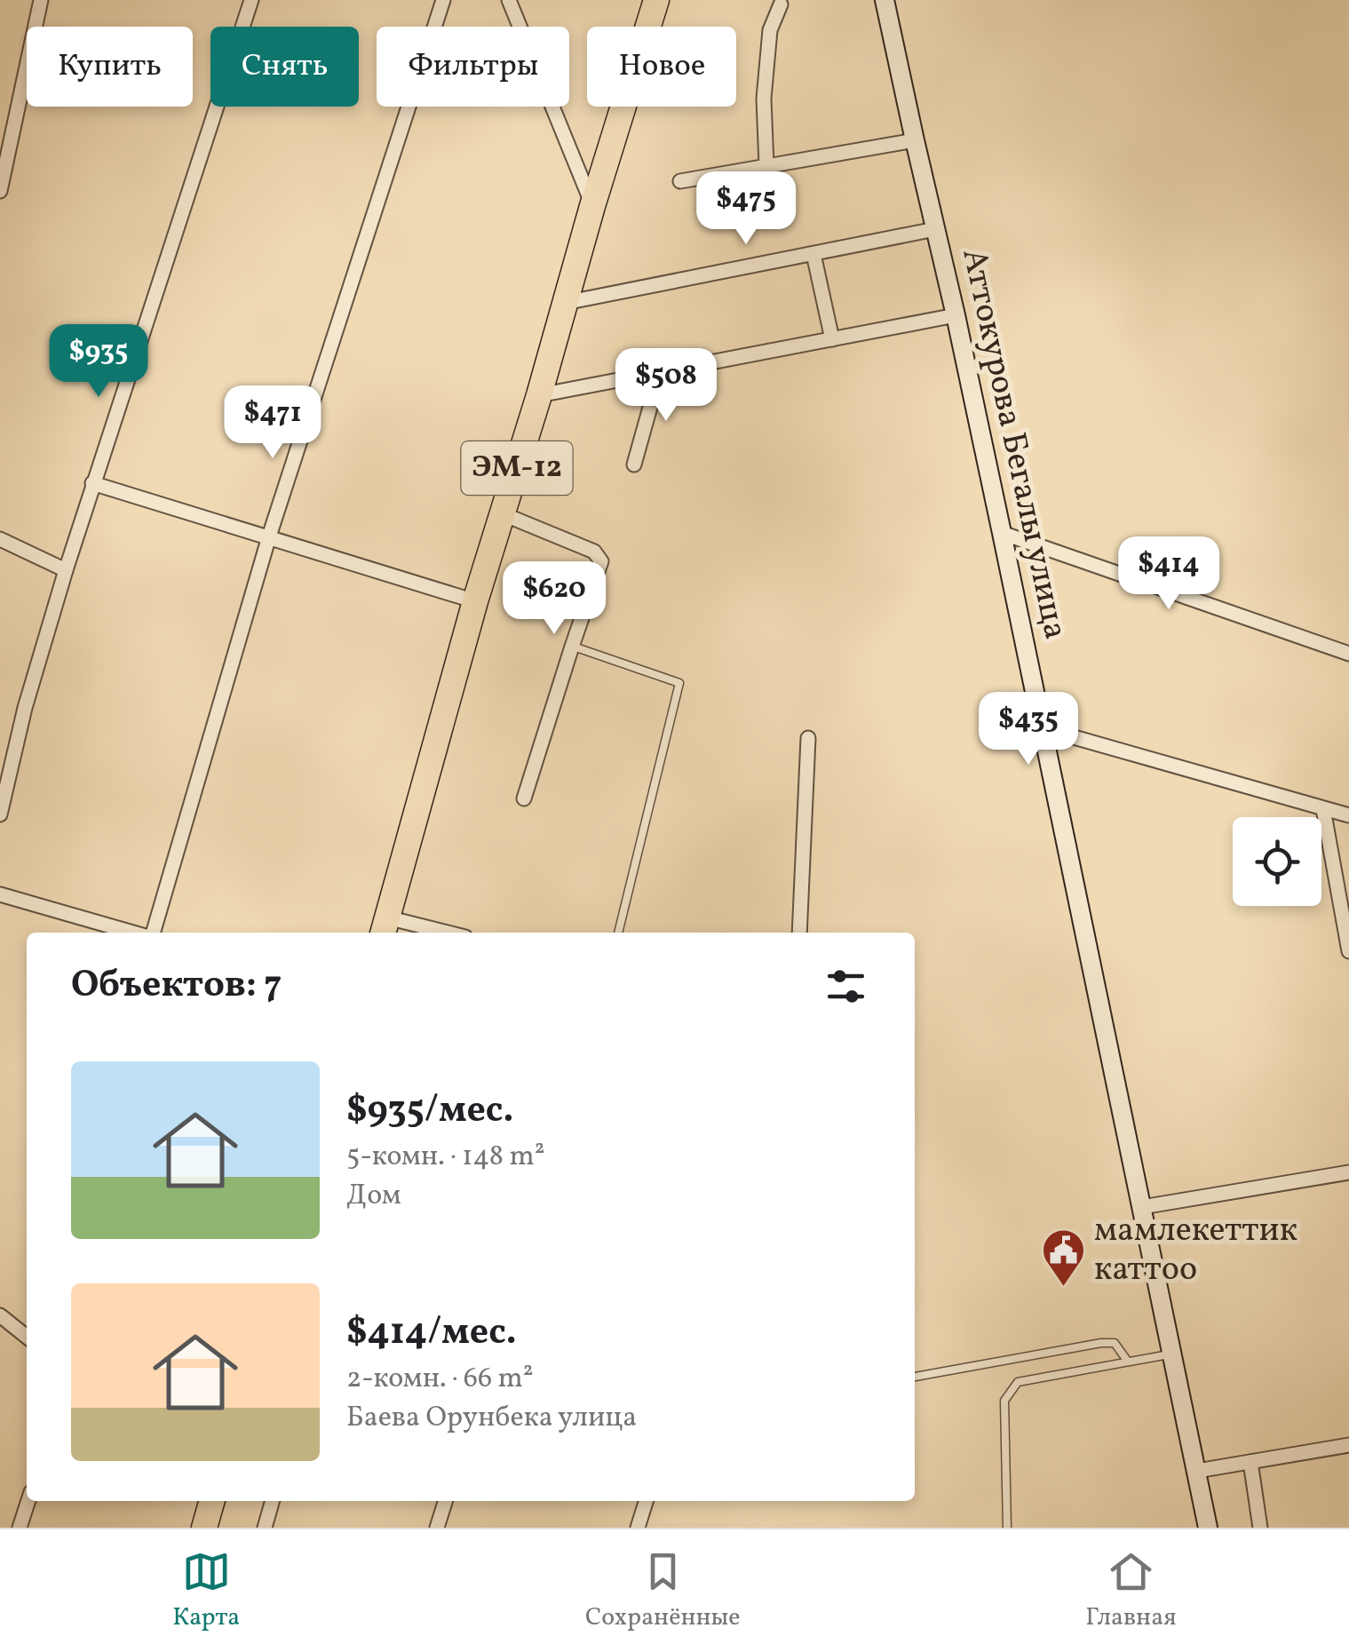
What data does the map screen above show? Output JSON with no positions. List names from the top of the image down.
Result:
{
  "streets": {
    "highway": ["ЭМ-12"],
    "main road": ["Аттокурова Бегалы улица"]
  },
  "places": {
    "public building": ["мамлекеттик каттоо"]
  },
  "page": {
    "chip": [
      "Купить",
      "Снять",
      "Фильтры",
      "Новое"
    ],
    "price": [
      "$475",
      "$935",
      "$508",
      "$471",
      "$414",
      "$620",
      "$435"
    ],
    "heading": "Объектов: 7",
    "list": [
      {
        "name": "$935/мес.",
        "note": "5-комн. · 148 m² · Дом"
      },
      {
        "name": "$414/мес.",
        "note": "2-комн. · 66 m² · Баева Орунбека улица"
      }
    ],
    "tabs": ["Карта", "Сохранённые", "Главная"]
  }
}
